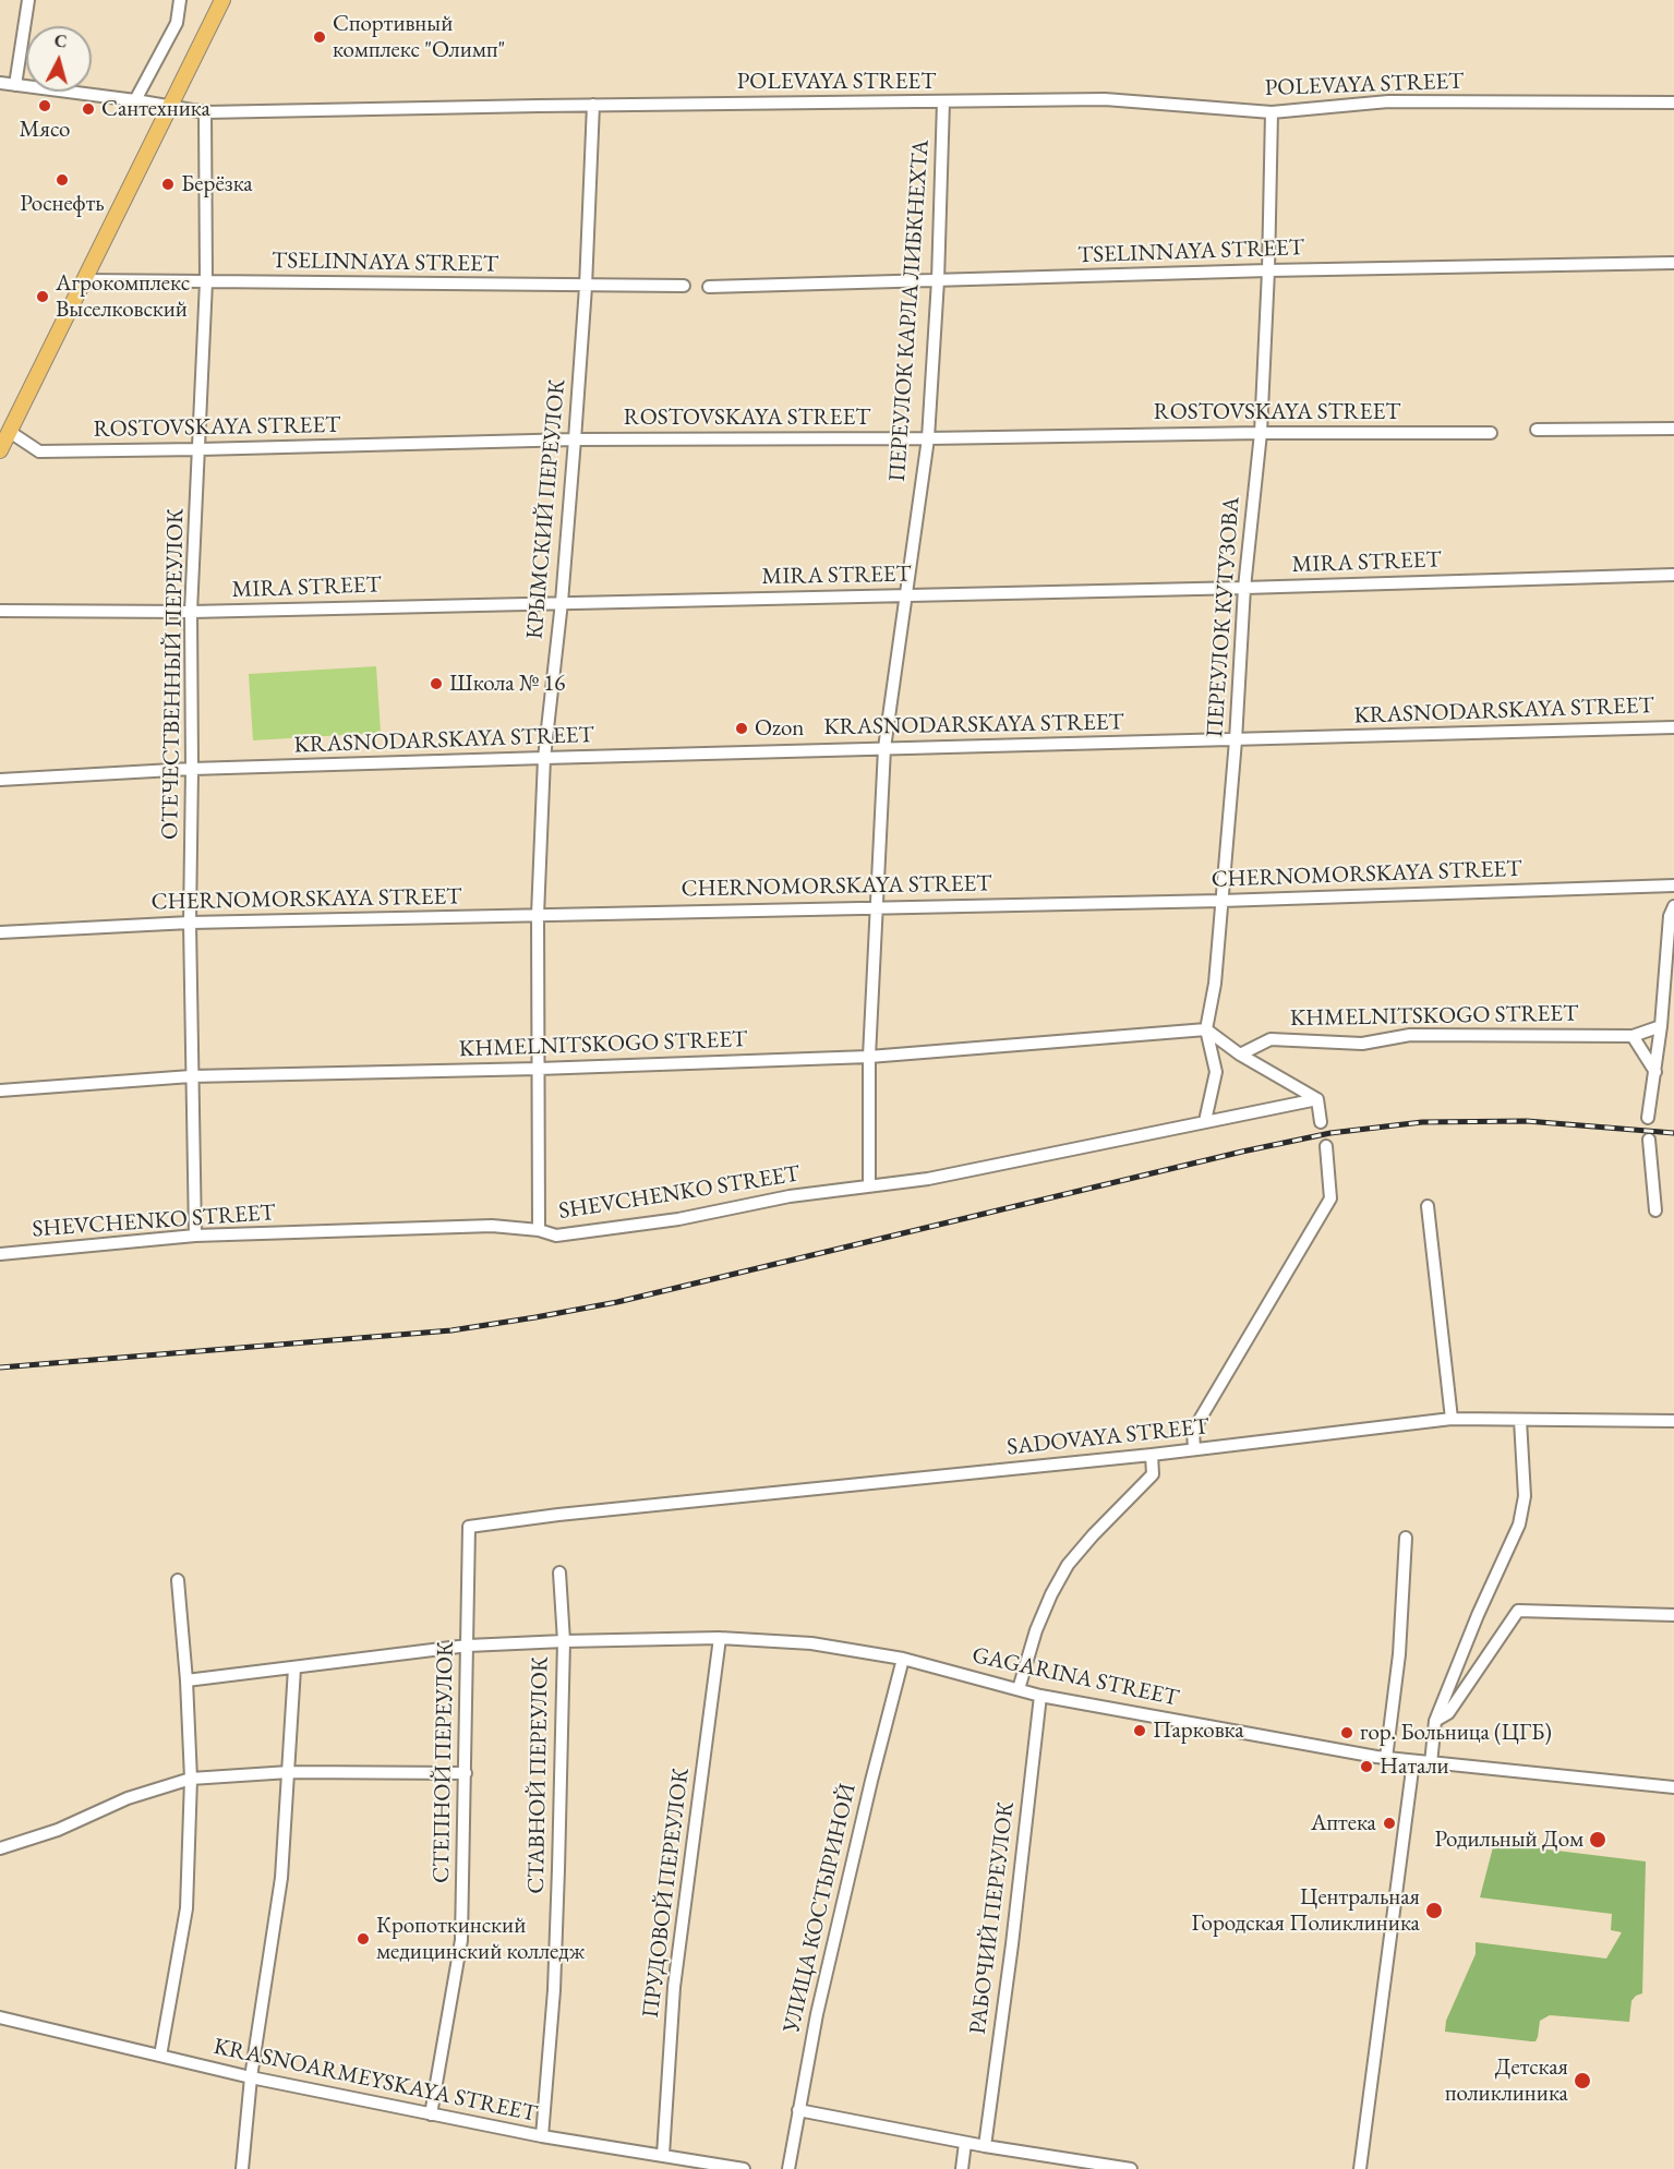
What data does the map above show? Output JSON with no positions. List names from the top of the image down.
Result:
{
  "streets": {
    "street": [
      "POLEVAYA STREET",
      "TSELINNAYA STREET",
      "ПЕРЕУЛОК КАРЛА ЛИБКНЕХТА",
      "ROSTOVSKAYA STREET",
      "КРЫМСКИЙ ПЕРЕУЛОК",
      "MIRA STREET",
      "ПЕРЕУЛОК КУТУЗОВА",
      "ОТЕЧЕСТВЕННЫЙ ПЕРЕУЛОК",
      "KRASNODARSKAYA STREET",
      "CHERNOMORSKAYA STREET",
      "KHMELNITSKOGO STREET",
      "SHEVCHENKO STREET",
      "SADOVAYA STREET",
      "GAGARINA STREET",
      "СТЕПНОЙ ПЕРЕУЛОК",
      "СТАВНОЙ ПЕРЕУЛОК",
      "ПРУДОВОЙ ПЕРЕУЛОК",
      "УЛИЦА КОСТЫРИНОЙ",
      "РАБОЧИЙ ПЕРЕУЛОК",
      "KRASNOARMEYSKAYA STREET"
    ]
  },
  "crossings": [
    ["POLEVAYA STREET", "ПЕРЕУЛОК КАРЛА ЛИБКНЕХТА"],
    ["POLEVAYA STREET", "КРЫМСКИЙ ПЕРЕУЛОК"],
    ["POLEVAYA STREET", "ПЕРЕУЛОК КУТУЗОВА"],
    ["POLEVAYA STREET", "ОТЕЧЕСТВЕННЫЙ ПЕРЕУЛОК"],
    ["TSELINNAYA STREET", "ПЕРЕУЛОК КАРЛА ЛИБКНЕХТА"],
    ["TSELINNAYA STREET", "КРЫМСКИЙ ПЕРЕУЛОК"],
    ["TSELINNAYA STREET", "ПЕРЕУЛОК КУТУЗОВА"],
    ["TSELINNAYA STREET", "ОТЕЧЕСТВЕННЫЙ ПЕРЕУЛОК"],
    ["ПЕРЕУЛОК КАРЛА ЛИБКНЕХТА", "ROSTOVSKAYA STREET"],
    ["ПЕРЕУЛОК КАРЛА ЛИБКНЕХТА", "MIRA STREET"],
    ["ПЕРЕУЛОК КАРЛА ЛИБКНЕХТА", "KRASNODARSKAYA STREET"],
    ["ПЕРЕУЛОК КАРЛА ЛИБКНЕХТА", "CHERNOMORSKAYA STREET"],
    ["ПЕРЕУЛОК КАРЛА ЛИБКНЕХТА", "KHMELNITSKOGO STREET"],
    ["ПЕРЕУЛОК КАРЛА ЛИБКНЕХТА", "SHEVCHENKO STREET"],
    ["ROSTOVSKAYA STREET", "КРЫМСКИЙ ПЕРЕУЛОК"],
    ["ROSTOVSKAYA STREET", "ПЕРЕУЛОК КУТУЗОВА"],
    ["ROSTOVSKAYA STREET", "ОТЕЧЕСТВЕННЫЙ ПЕРЕУЛОК"],
    ["КРЫМСКИЙ ПЕРЕУЛОК", "MIRA STREET"],
    ["КРЫМСКИЙ ПЕРЕУЛОК", "KRASNODARSKAYA STREET"],
    ["КРЫМСКИЙ ПЕРЕУЛОК", "CHERNOMORSKAYA STREET"],
    ["КРЫМСКИЙ ПЕРЕУЛОК", "KHMELNITSKOGO STREET"],
    ["КРЫМСКИЙ ПЕРЕУЛОК", "SHEVCHENKO STREET"],
    ["MIRA STREET", "ПЕРЕУЛОК КУТУЗОВА"],
    ["MIRA STREET", "ОТЕЧЕСТВЕННЫЙ ПЕРЕУЛОК"],
    ["ПЕРЕУЛОК КУТУЗОВА", "KRASNODARSKAYA STREET"],
    ["ПЕРЕУЛОК КУТУЗОВА", "CHERNOMORSKAYA STREET"],
    ["ПЕРЕУЛОК КУТУЗОВА", "KHMELNITSKOGO STREET"],
    ["ПЕРЕУЛОК КУТУЗОВА", "SHEVCHENKO STREET"],
    ["ОТЕЧЕСТВЕННЫЙ ПЕРЕУЛОК", "KRASNODARSKAYA STREET"],
    ["ОТЕЧЕСТВЕННЫЙ ПЕРЕУЛОК", "CHERNOMORSKAYA STREET"],
    ["ОТЕЧЕСТВЕННЫЙ ПЕРЕУЛОК", "KHMELNITSKOGO STREET"],
    ["ОТЕЧЕСТВЕННЫЙ ПЕРЕУЛОК", "SHEVCHENKO STREET"],
    ["SADOVAYA STREET", "СТЕПНОЙ ПЕРЕУЛОК"],
    ["GAGARINA STREET", "СТЕПНОЙ ПЕРЕУЛОК"],
    ["GAGARINA STREET", "СТАВНОЙ ПЕРЕУЛОК"],
    ["GAGARINA STREET", "ПРУДОВОЙ ПЕРЕУЛОК"],
    ["GAGARINA STREET", "УЛИЦА КОСТЫРИНОЙ"],
    ["GAGARINA STREET", "РАБОЧИЙ ПЕРЕУЛОК"],
    ["СТЕПНОЙ ПЕРЕУЛОК", "KRASNOARMEYSKAYA STREET"],
    ["СТАВНОЙ ПЕРЕУЛОК", "KRASNOARMEYSKAYA STREET"],
    ["ПРУДОВОЙ ПЕРЕУЛОК", "KRASNOARMEYSKAYA STREET"]
  ],
  "places": [
    "Спортивный комплекс \"Олимп\"",
    "Мясо",
    "Сантехника",
    "Роснефть",
    "Берёзка",
    "Агрокомплекс Выселковский",
    "Школа № 16",
    "Ozon",
    "Парковка",
    "гор. Больница (ЦГБ)",
    "Натали",
    "Аптека",
    "Родильный Дом",
    "Центральная Городская Поликлиника",
    "Кропоткинский медицинский колледж",
    "Детская поликлиника"
  ],
  "north": "top"
}
